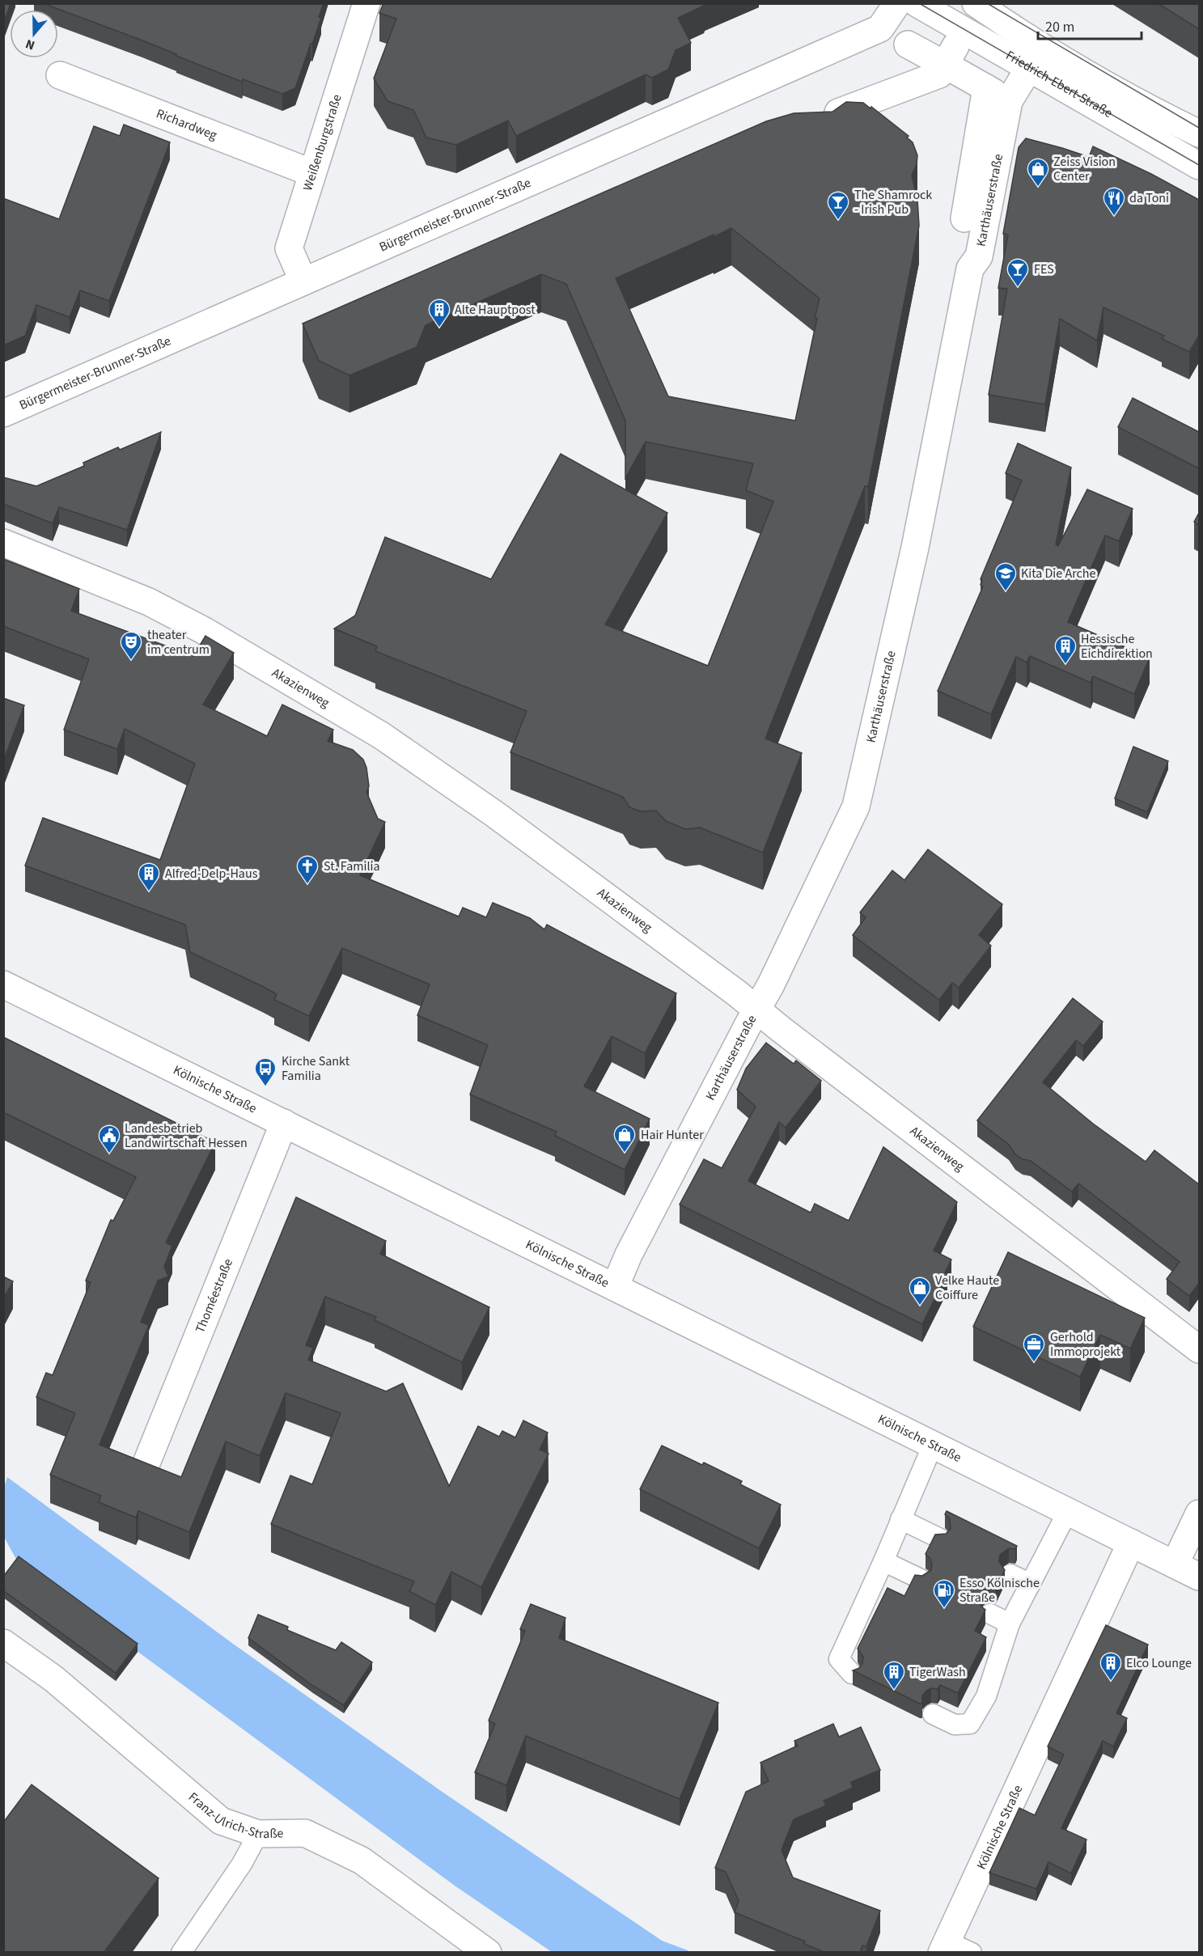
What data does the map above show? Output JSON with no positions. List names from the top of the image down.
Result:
{
  "streets": {
    "street": [
      "Friedrich-Ebert-Straße",
      "Richardweg",
      "Weißenburgstraße",
      "Karthäuserstraße",
      "Bürgermeister-Brunner-Straße",
      "Akazienweg",
      "Kölnische Straße",
      "Thoméestraße",
      "Franz-Ulrich-Straße"
    ]
  },
  "crossings": [
    ["Friedrich-Ebert-Straße", "Karthäuserstraße"],
    ["Richardweg", "Weißenburgstraße"],
    ["Weißenburgstraße", "Bürgermeister-Brunner-Straße"],
    ["Karthäuserstraße", "Akazienweg"],
    ["Karthäuserstraße", "Kölnische Straße"],
    ["Kölnische Straße", "Thoméestraße"]
  ],
  "places": {
    "shop": ["Zeiss Vision Center", "Hair Hunter", "Velke Haute Coiffure"],
    "restaurant": ["da Toni"],
    "bar": ["The Shamrock - Irish Pub", "FES"],
    "building": [
      "Alte Hauptpost",
      "Hessische Eichdirektion",
      "Alfred-Delp-Haus",
      "Elco Lounge",
      "TigerWash"
    ],
    "school or university": ["Kita Die Arche"],
    "theatre": ["theater im centrum"],
    "church": ["St. Familia"],
    "bus stop": ["Kirche Sankt Familia"],
    "public building": ["Landesbetrieb Landwirtschaft Hessen"],
    "office": ["Gerhold Immoprojekt"],
    "fuel station": ["Esso Kölnische Straße"]
  },
  "scale_bar": "20 m",
  "north": "bottom"
}
